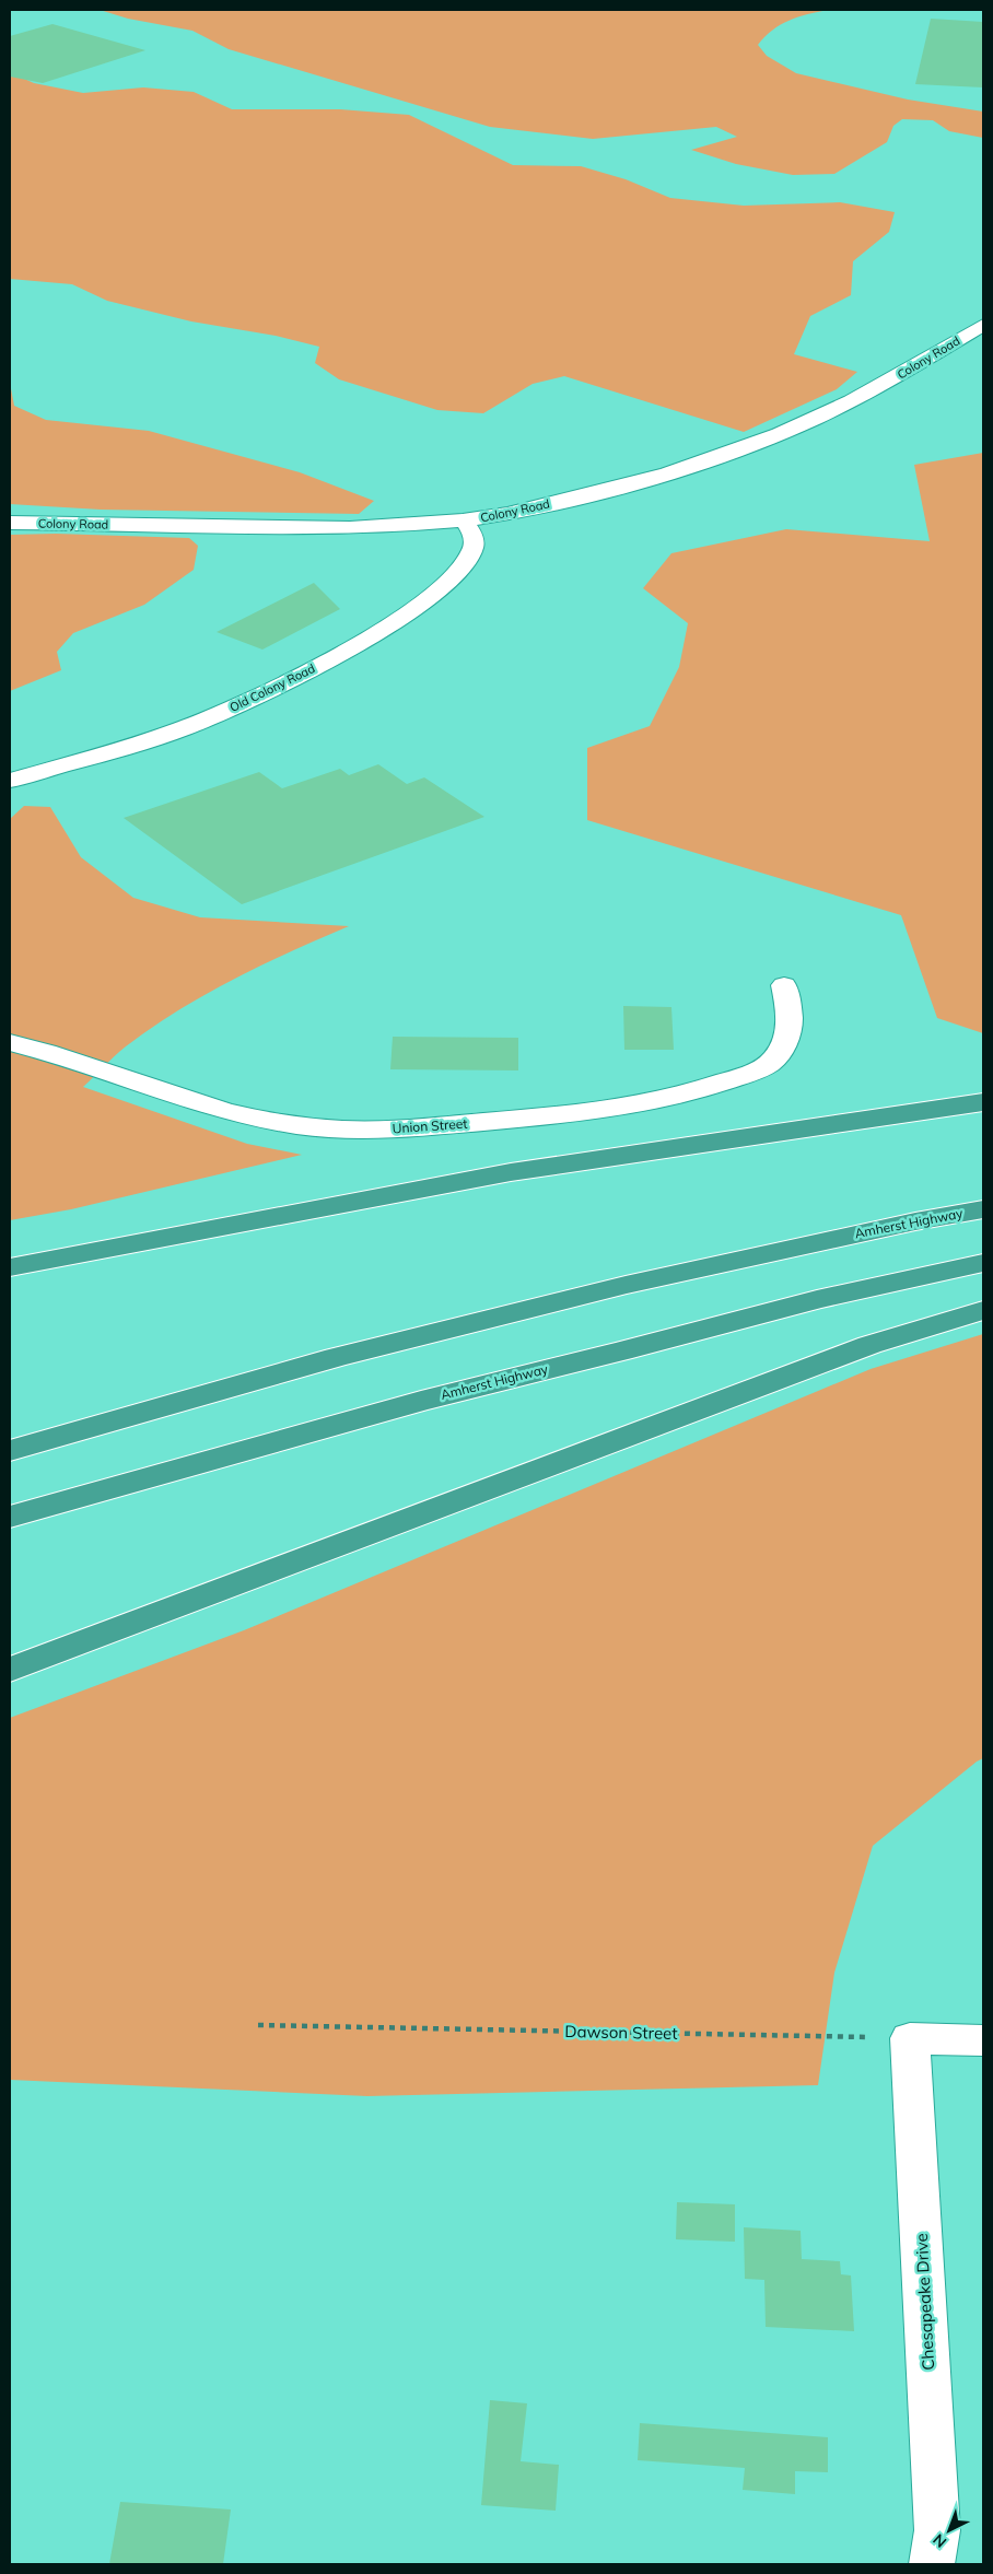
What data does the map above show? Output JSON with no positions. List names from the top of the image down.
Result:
{
  "streets": {
    "highway": ["Amherst Highway"],
    "street": [
      "Colony Road",
      "Old Colony Road",
      "Union Street",
      "Chesapeake Drive"
    ],
    "path": ["Dawson Street"]
  },
  "crossings": [
    ["Colony Road", "Old Colony Road"],
    ["Dawson Street", "Chesapeake Drive"]
  ],
  "north": "bottom left"
}
